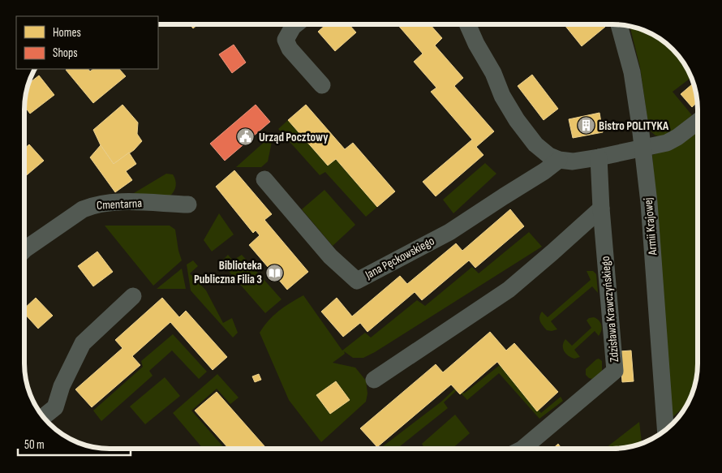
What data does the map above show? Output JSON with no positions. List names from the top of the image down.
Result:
{
  "streets": {
    "street": [
      "Cmentarna",
      "Armii Krajowej",
      "Jana Pęckowskiego",
      "Zdzisława Krawczyńskiego"
    ]
  },
  "places": {
    "building": ["Bistro POLITYKA"],
    "public building": ["Urząd Pocztowy"],
    "library": ["Biblioteka Publiczna Filia 3"]
  },
  "legend": ["Homes", "Shops"],
  "scale_bar": "50 m"
}
